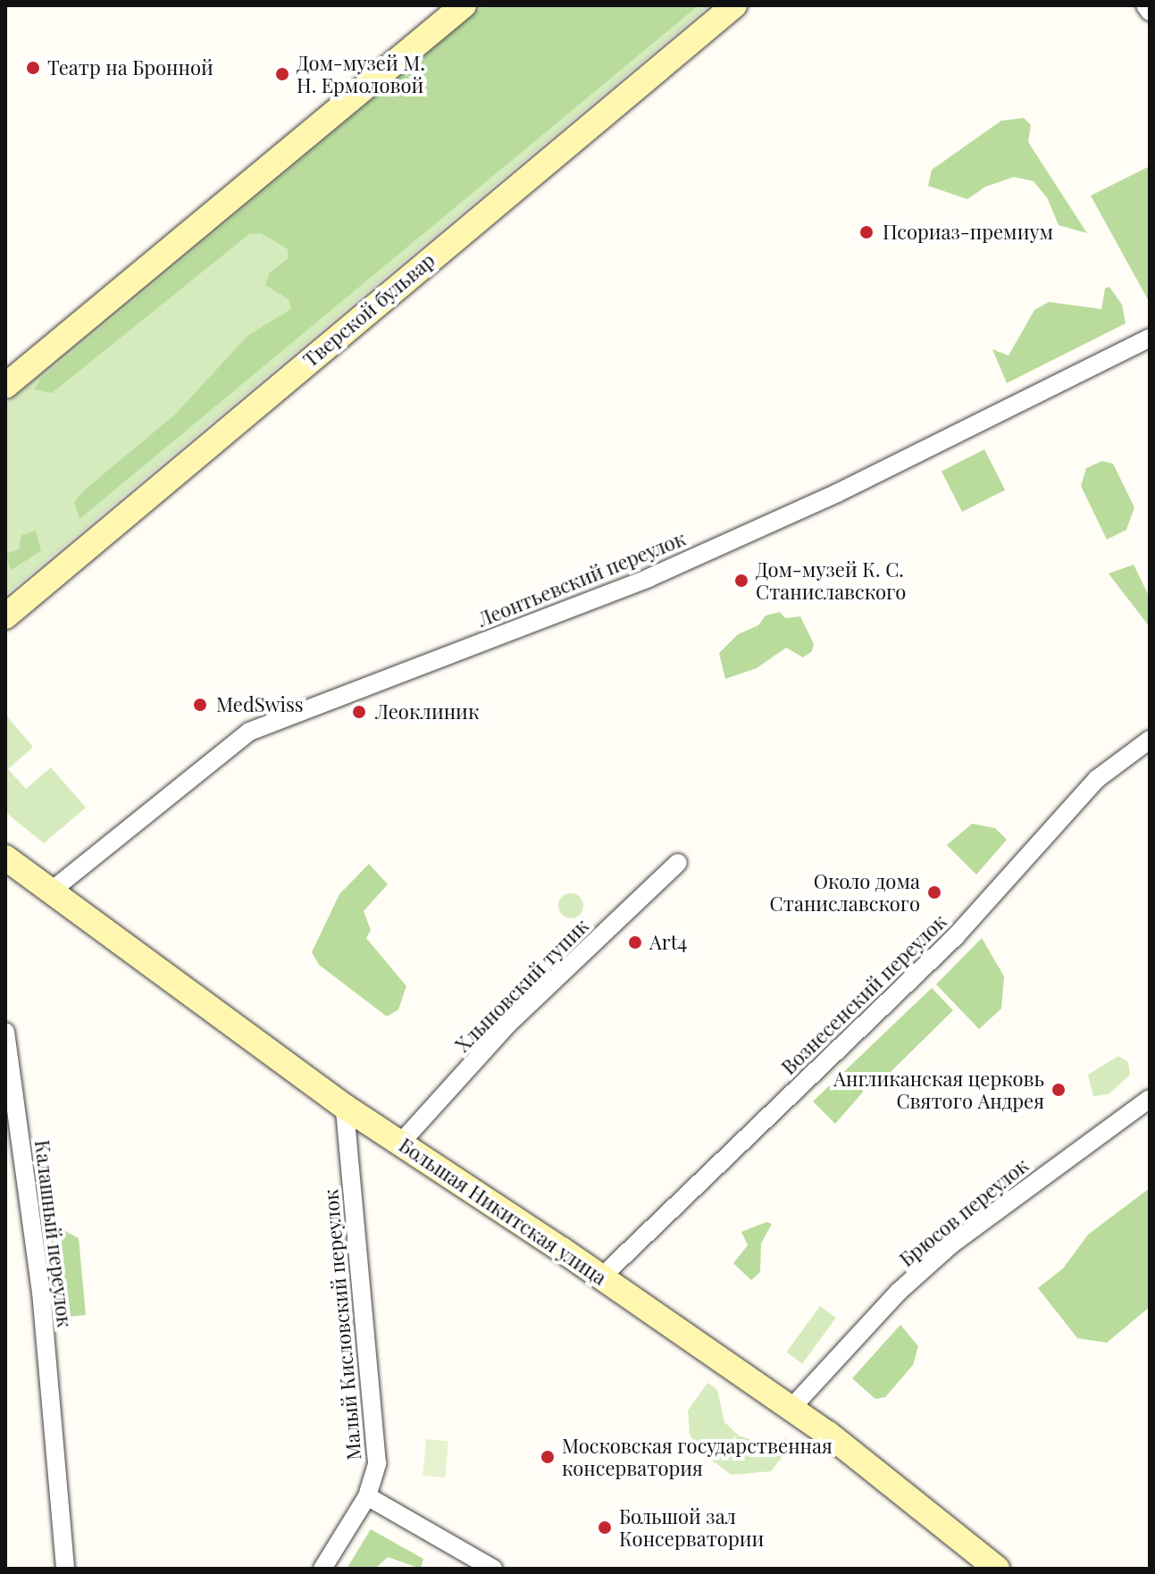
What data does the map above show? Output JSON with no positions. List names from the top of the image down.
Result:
{
  "streets": {
    "main road": ["Тверской бульвар", "Большая Никитская улица"],
    "street": [
      "Леонтьевский переулок",
      "Хлыновский тупик",
      "Вознесенский переулок",
      "Брюсов переулок",
      "Калашный переулок",
      "Малый Кисловский переулок"
    ]
  },
  "crossings": [
    ["Леонтьевский переулок", "Большая Никитская улица"],
    ["Хлыновский тупик", "Большая Никитская улица"],
    ["Вознесенский переулок", "Большая Никитская улица"],
    ["Большая Никитская улица", "Брюсов переулок"],
    ["Большая Никитская улица", "Малый Кисловский переулок"]
  ],
  "places": [
    "Театр на Бронной",
    "Дом-музей М. Н. Ермоловой",
    "Псориаз-премиум",
    "Дом-музей К. С. Станиславского",
    "MedSwiss",
    "Леоклиник",
    "Около дома Станиславского",
    "Art4",
    "Англиканская церковь Святого Андрея",
    "Московская государственная консерватория",
    "Большой зал Консерватории"
  ]
}
